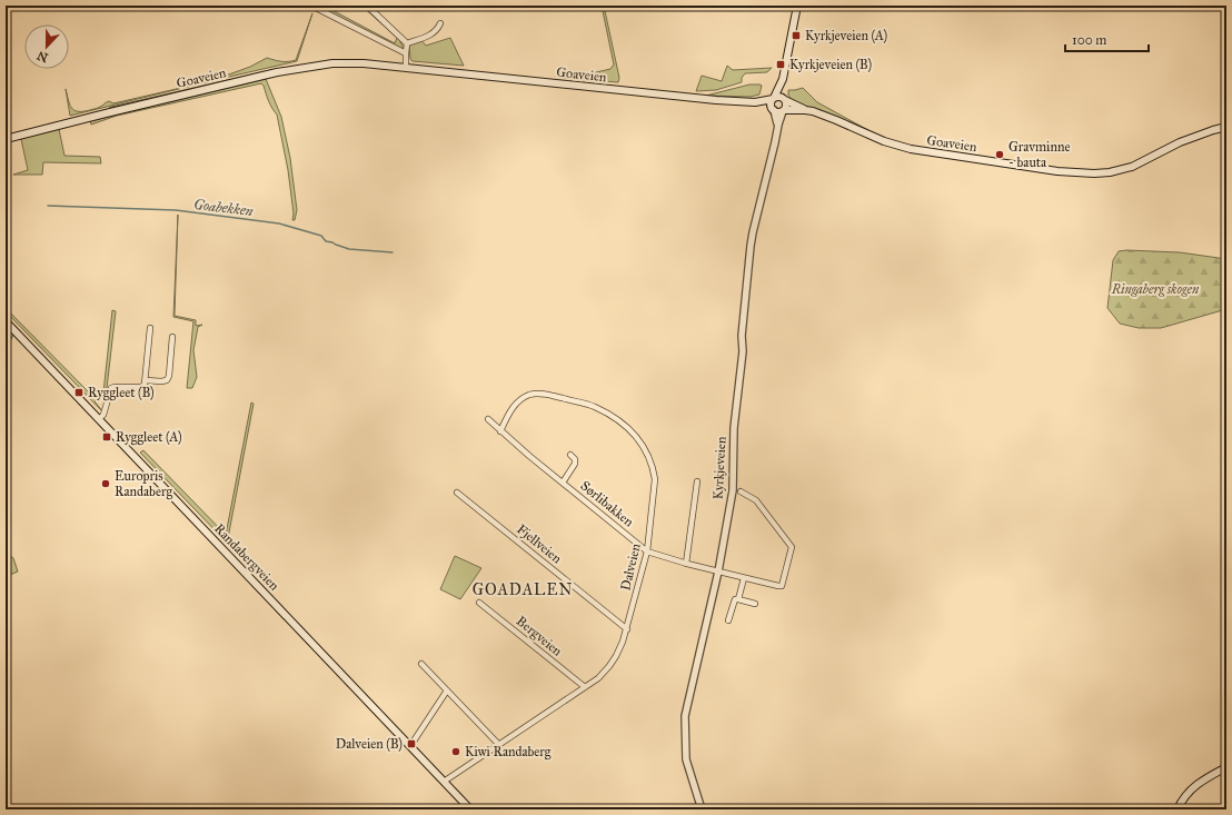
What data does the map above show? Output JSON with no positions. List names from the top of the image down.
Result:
{
  "streets": {
    "main road": ["Goaveien", "Randabergveien"],
    "street": [
      "Kyrkjeveien",
      "Sørlibakken",
      "Fjellveien",
      "Dalveien",
      "Bergveien"
    ]
  },
  "crossings": [
    ["Goaveien", "Kyrkjeveien"],
    ["Kyrkjeveien", "Sørlibakken"],
    ["Sørlibakken", "Dalveien"],
    ["Fjellveien", "Dalveien"],
    ["Randabergveien", "Dalveien"],
    ["Dalveien", "Bergveien"]
  ],
  "districts": ["GOADALEN"],
  "water": ["Goabekken"],
  "parks": ["Ringaberg skogen"],
  "places": {
    "transit": [
      "Kyrkjeveien (A)",
      "Kyrkjeveien (B)",
      "Ryggleet (B)",
      "Ryggleet (A)",
      "Dalveien (B)"
    ],
    "other": ["Gravminne - bauta", "Europris Randaberg", "Kiwi Randaberg"]
  },
  "scale_bar": "100 m",
  "north": "bottom"
}
